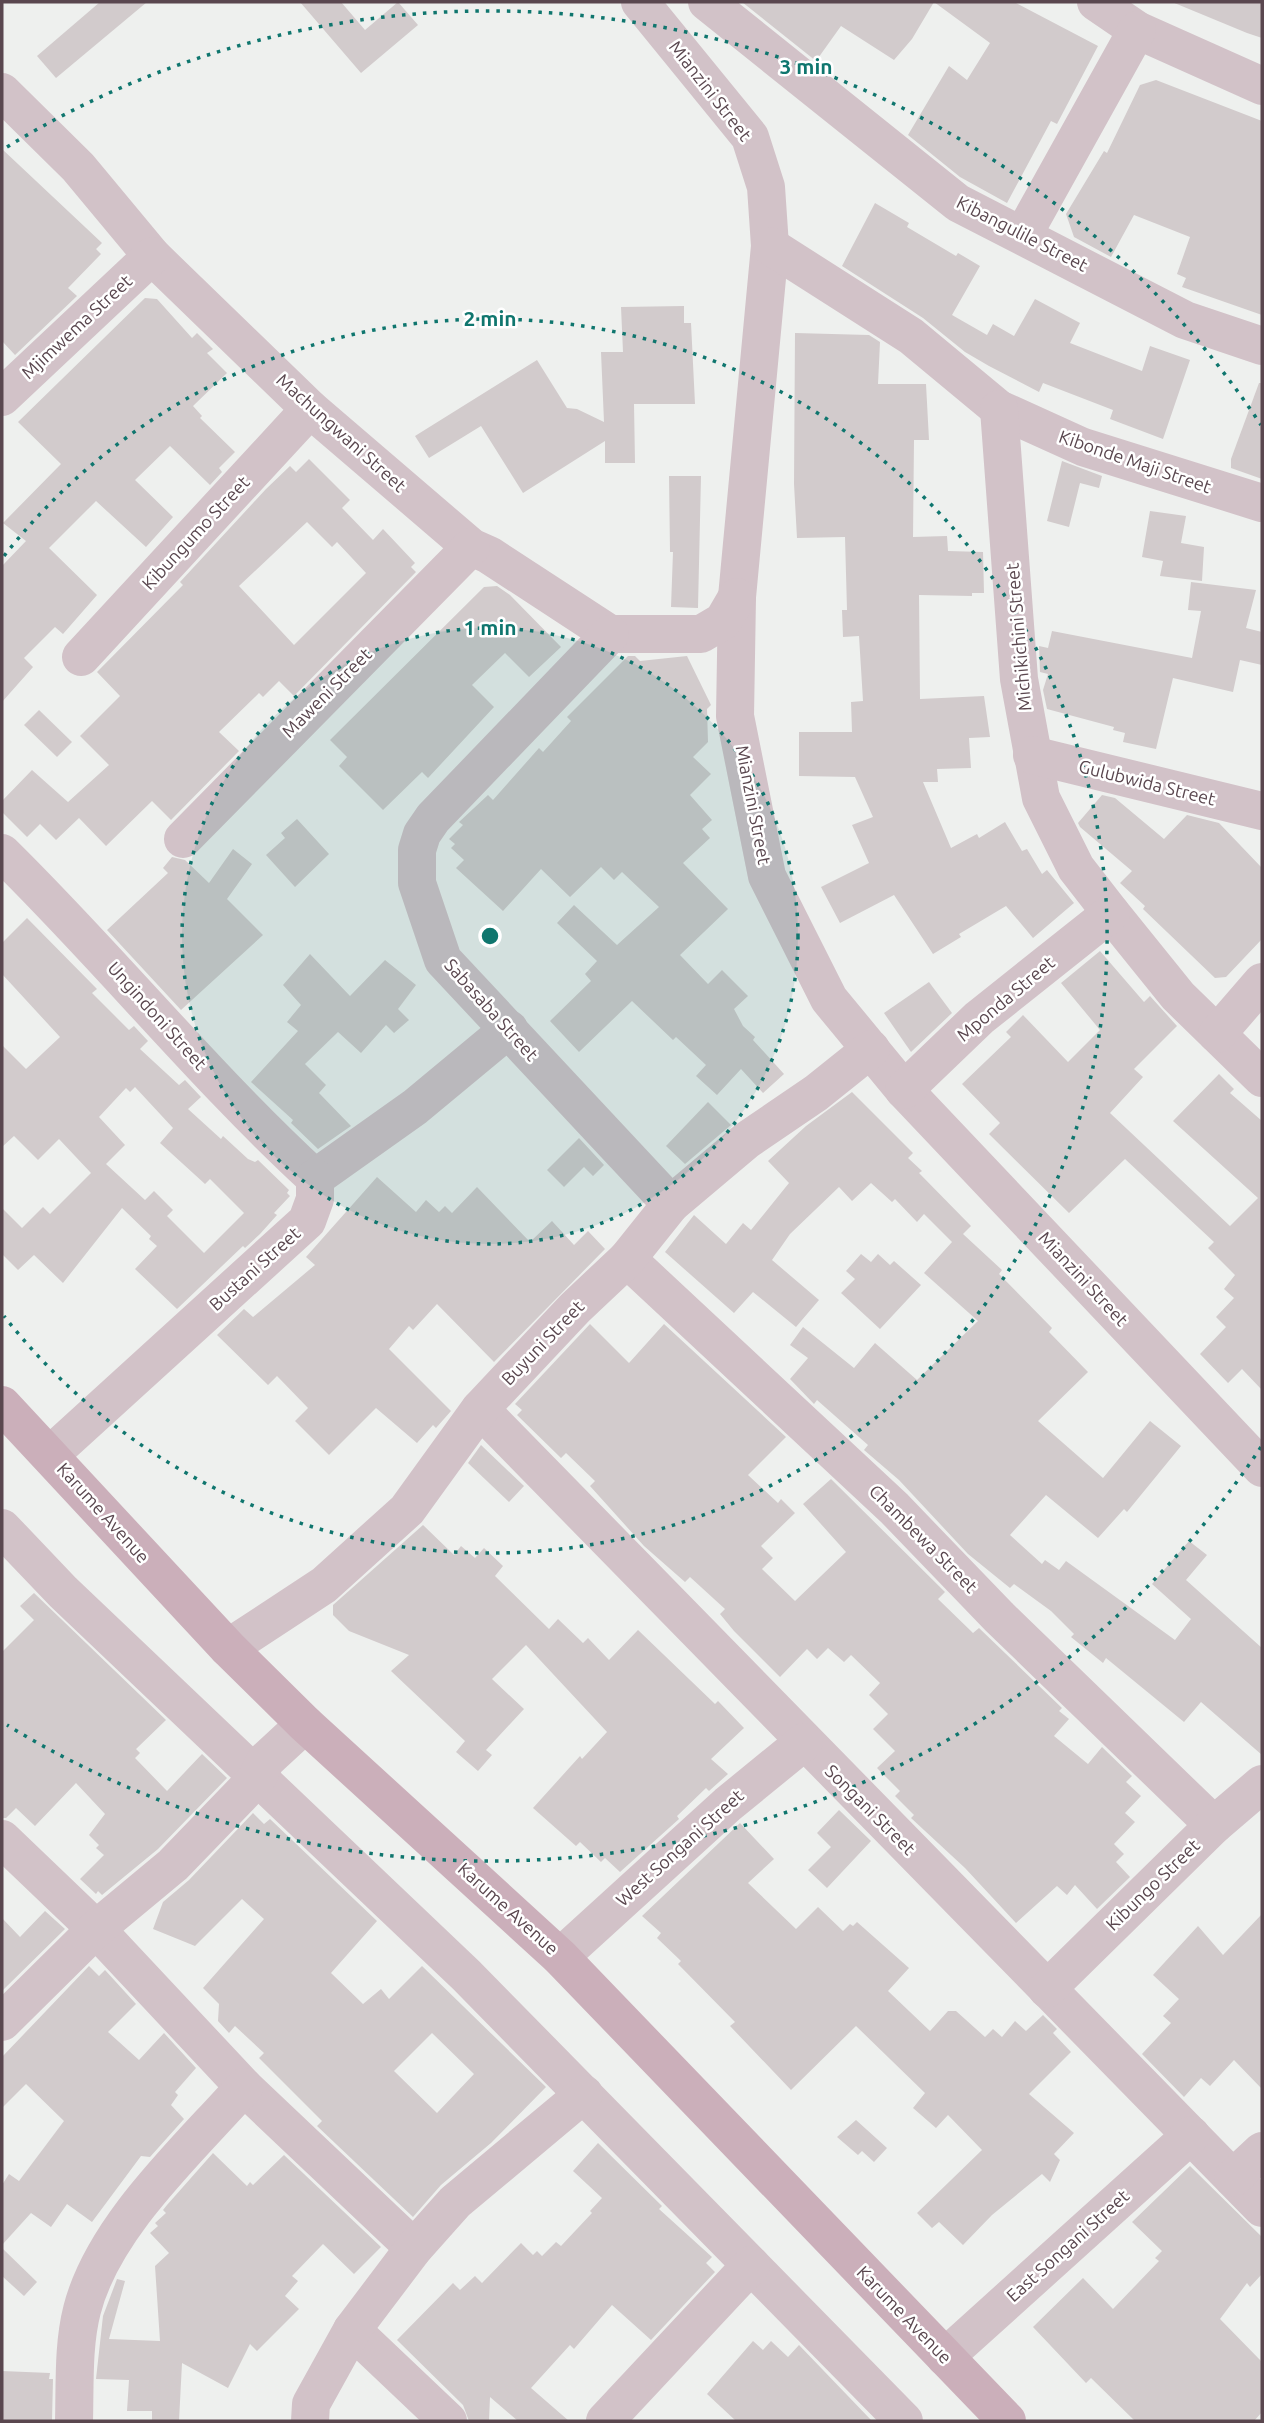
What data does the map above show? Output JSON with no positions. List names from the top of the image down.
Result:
{
  "streets": {
    "main road": ["Karume Avenue"],
    "street": [
      "Mianzini Street",
      "Kibangulile Street",
      "Mjimwema Street",
      "Machungwani Street",
      "Kibonde Maji Street",
      "Kibungumo Street",
      "Michikichini Street",
      "Maweni Street",
      "Gulubwida Street",
      "Mponda Street",
      "Sabasaba Street",
      "Ungindoni Street",
      "Bustani Street",
      "Buyuni Street",
      "Chambewa Street",
      "Songani Street",
      "West Songani Street",
      "Kibungo Street",
      "East Songani Street"
    ]
  },
  "crossings": [
    ["Mianzini Street", "Kibonde Maji Street"],
    ["Mianzini Street", "Mponda Street"],
    ["Mianzini Street", "Buyuni Street"],
    ["Mjimwema Street", "Machungwani Street"],
    ["Machungwani Street", "Kibungumo Street"],
    ["Machungwani Street", "Maweni Street"],
    ["Machungwani Street", "Sabasaba Street"],
    ["Kibonde Maji Street", "Michikichini Street"],
    ["Michikichini Street", "Gulubwida Street"],
    ["Michikichini Street", "Mponda Street"],
    ["Sabasaba Street", "Buyuni Street"],
    ["Ungindoni Street", "Bustani Street"],
    ["Bustani Street", "Karume Avenue"],
    ["Buyuni Street", "Karume Avenue"],
    ["Buyuni Street", "Chambewa Street"],
    ["Buyuni Street", "Songani Street"],
    ["Karume Avenue", "West Songani Street"],
    ["Karume Avenue", "East Songani Street"],
    ["Chambewa Street", "Kibungo Street"],
    ["Songani Street", "West Songani Street"],
    ["Songani Street", "Kibungo Street"],
    ["Songani Street", "East Songani Street"]
  ],
  "rings": ["3 min", "2 min", "1 min"]
}
